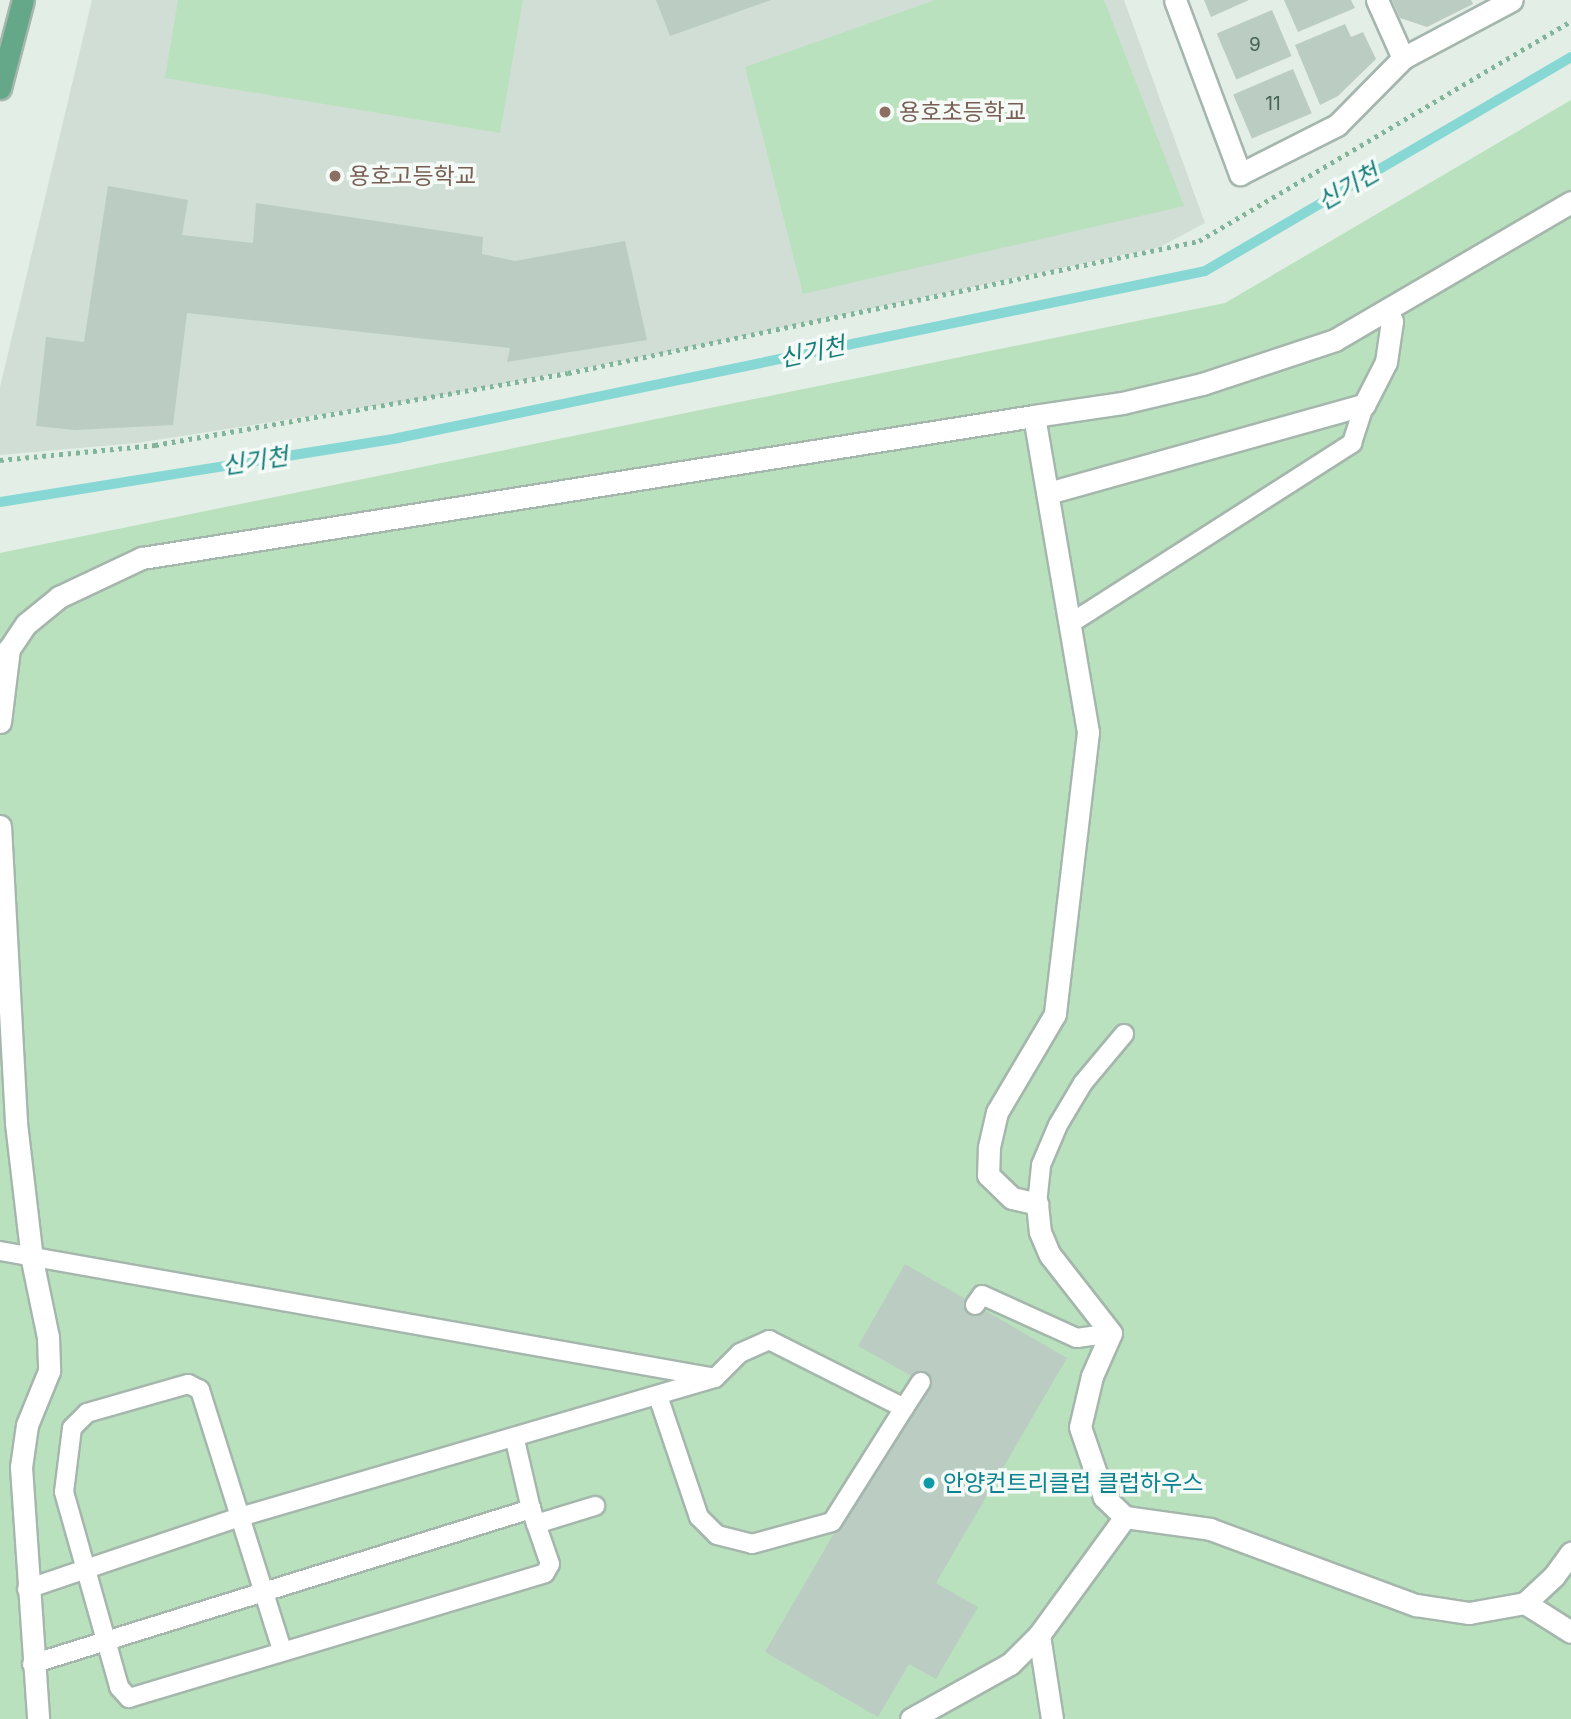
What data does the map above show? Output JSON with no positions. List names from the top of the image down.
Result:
{
  "water": ["신기천"],
  "places": ["용호초등학교", "용호고등학교", "안양컨트리클럽 클럽하우스"],
  "house_numbers": ["9", "11"]
}
